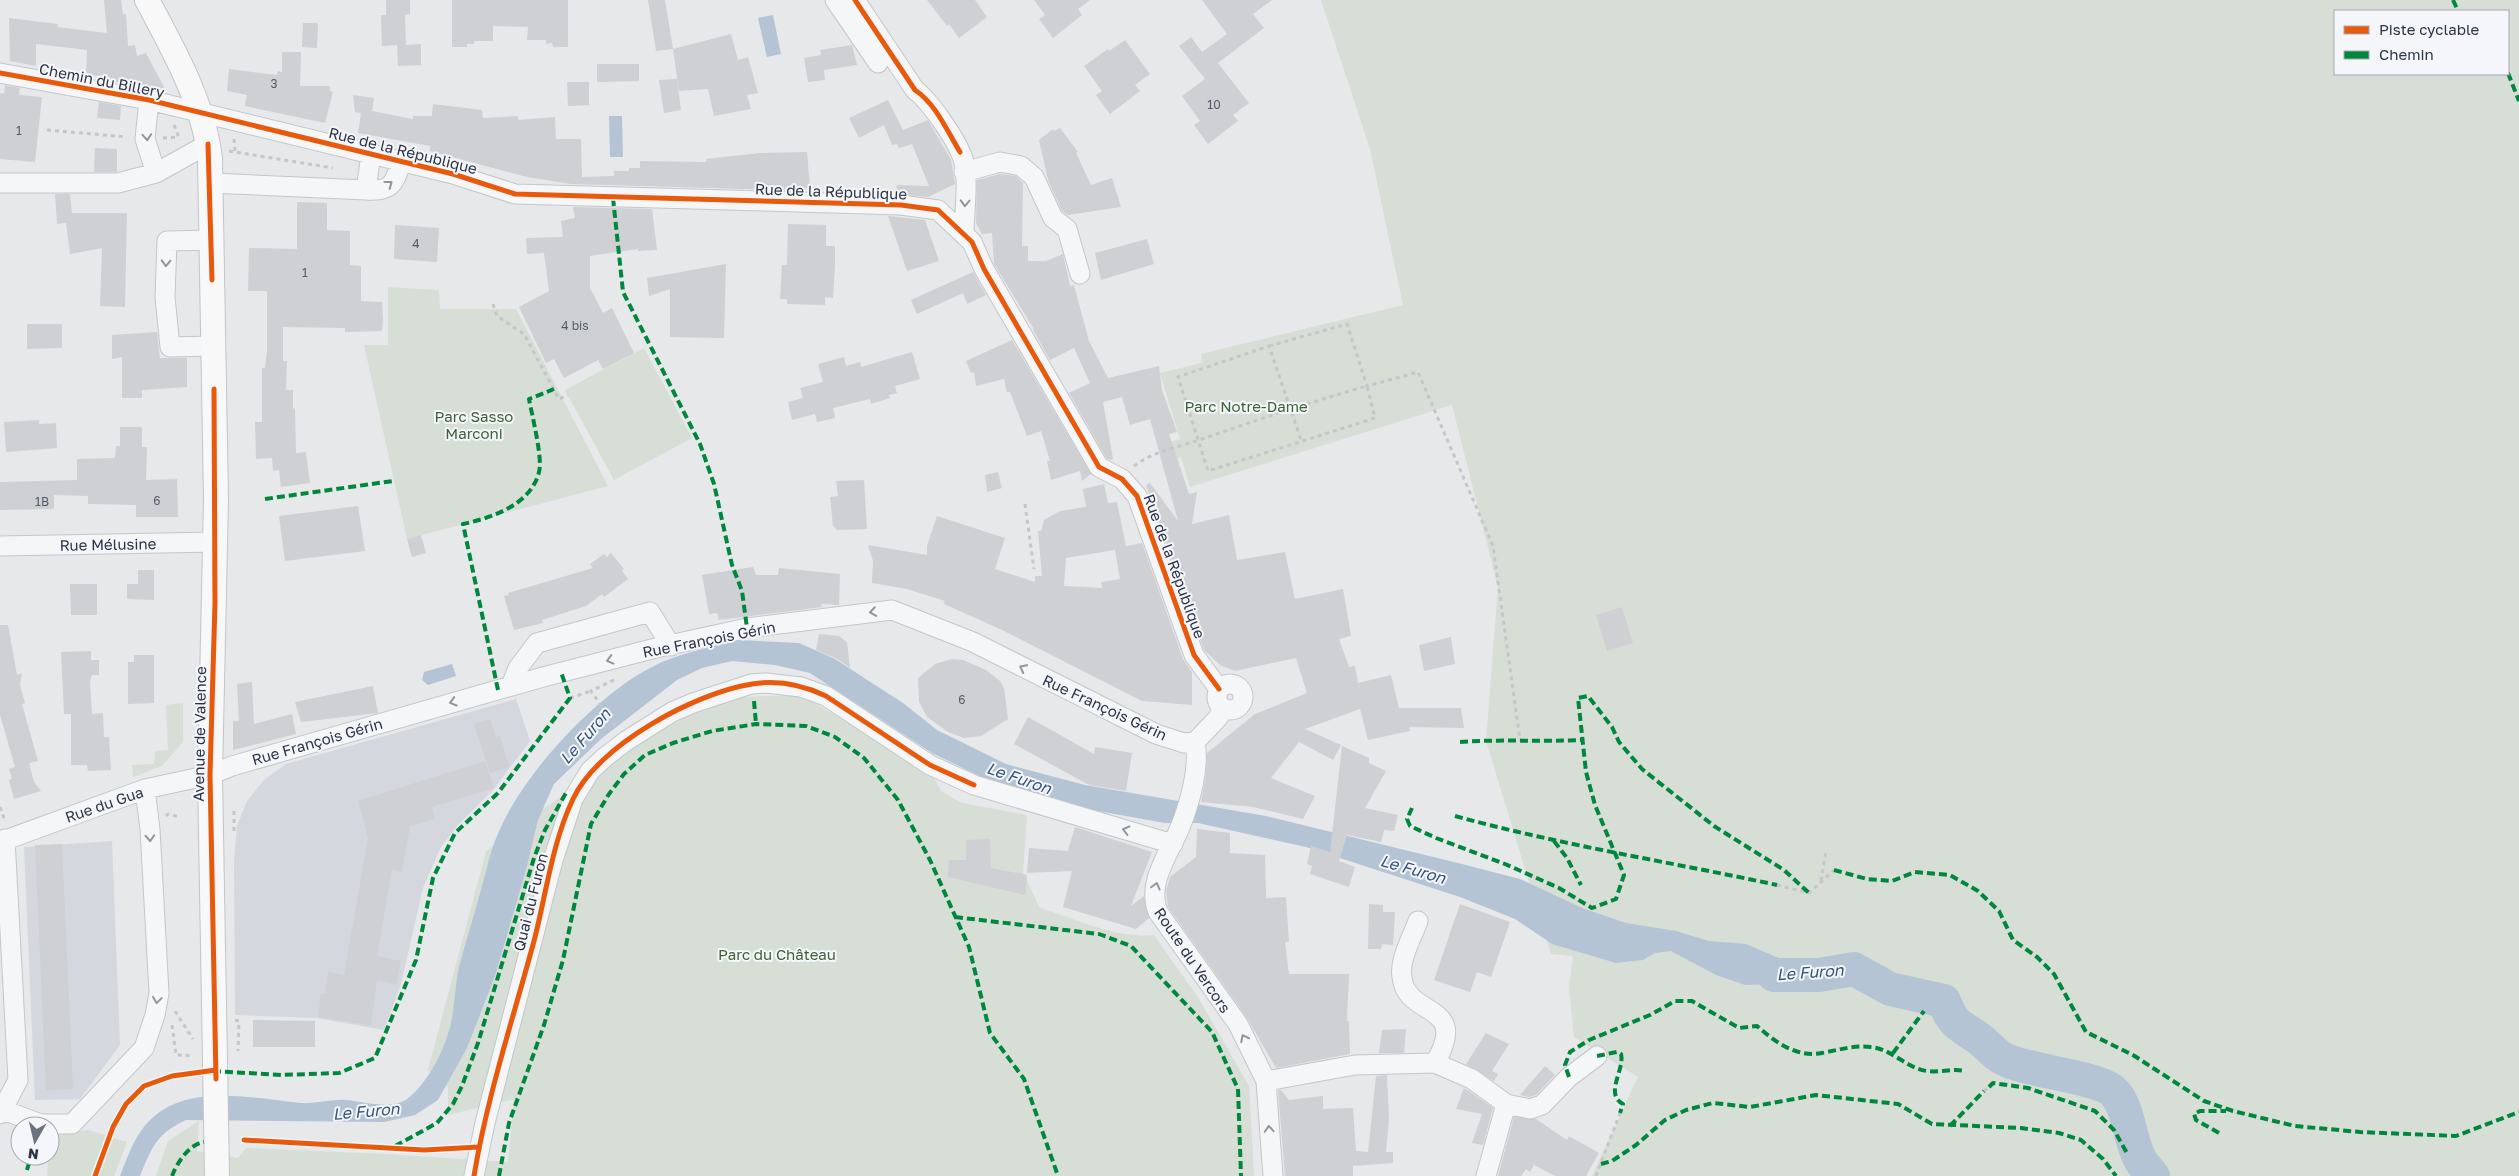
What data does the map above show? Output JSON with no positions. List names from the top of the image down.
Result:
{
  "streets": {
    "main road": ["Avenue de Valence"],
    "street": [
      "Chemin du Billery",
      "Rue de la République",
      "Rue Mélusine",
      "Rue François Gérin",
      "Rue du Gua",
      "Quai du Furon",
      "Route du Vercors"
    ]
  },
  "crossings": [
    ["Chemin du Billery", "Rue de la République"],
    ["Chemin du Billery", "Avenue de Valence"],
    ["Rue de la République", "Rue François Gérin"],
    ["Rue de la République", "Avenue de Valence"],
    ["Rue de la République", "Route du Vercors"],
    ["Rue Mélusine", "Avenue de Valence"],
    ["Rue François Gérin", "Avenue de Valence"],
    ["Rue François Gérin", "Rue du Gua"],
    ["Rue François Gérin", "Route du Vercors"],
    ["Avenue de Valence", "Rue du Gua"],
    ["Quai du Furon", "Route du Vercors"]
  ],
  "one_way": ["Rue François Gérin", "Route du Vercors"],
  "water": ["Le Furon"],
  "parks": ["Parc Notre-Dame", "Parc Sasso Marconi", "Parc du Château"],
  "house_numbers": [
    "3",
    "10",
    "1",
    "4",
    "1",
    "4 bis",
    "6",
    "1B",
    "6"
  ],
  "legend": ["Piste cyclable", "Chemin"],
  "north": "bottom"
}
